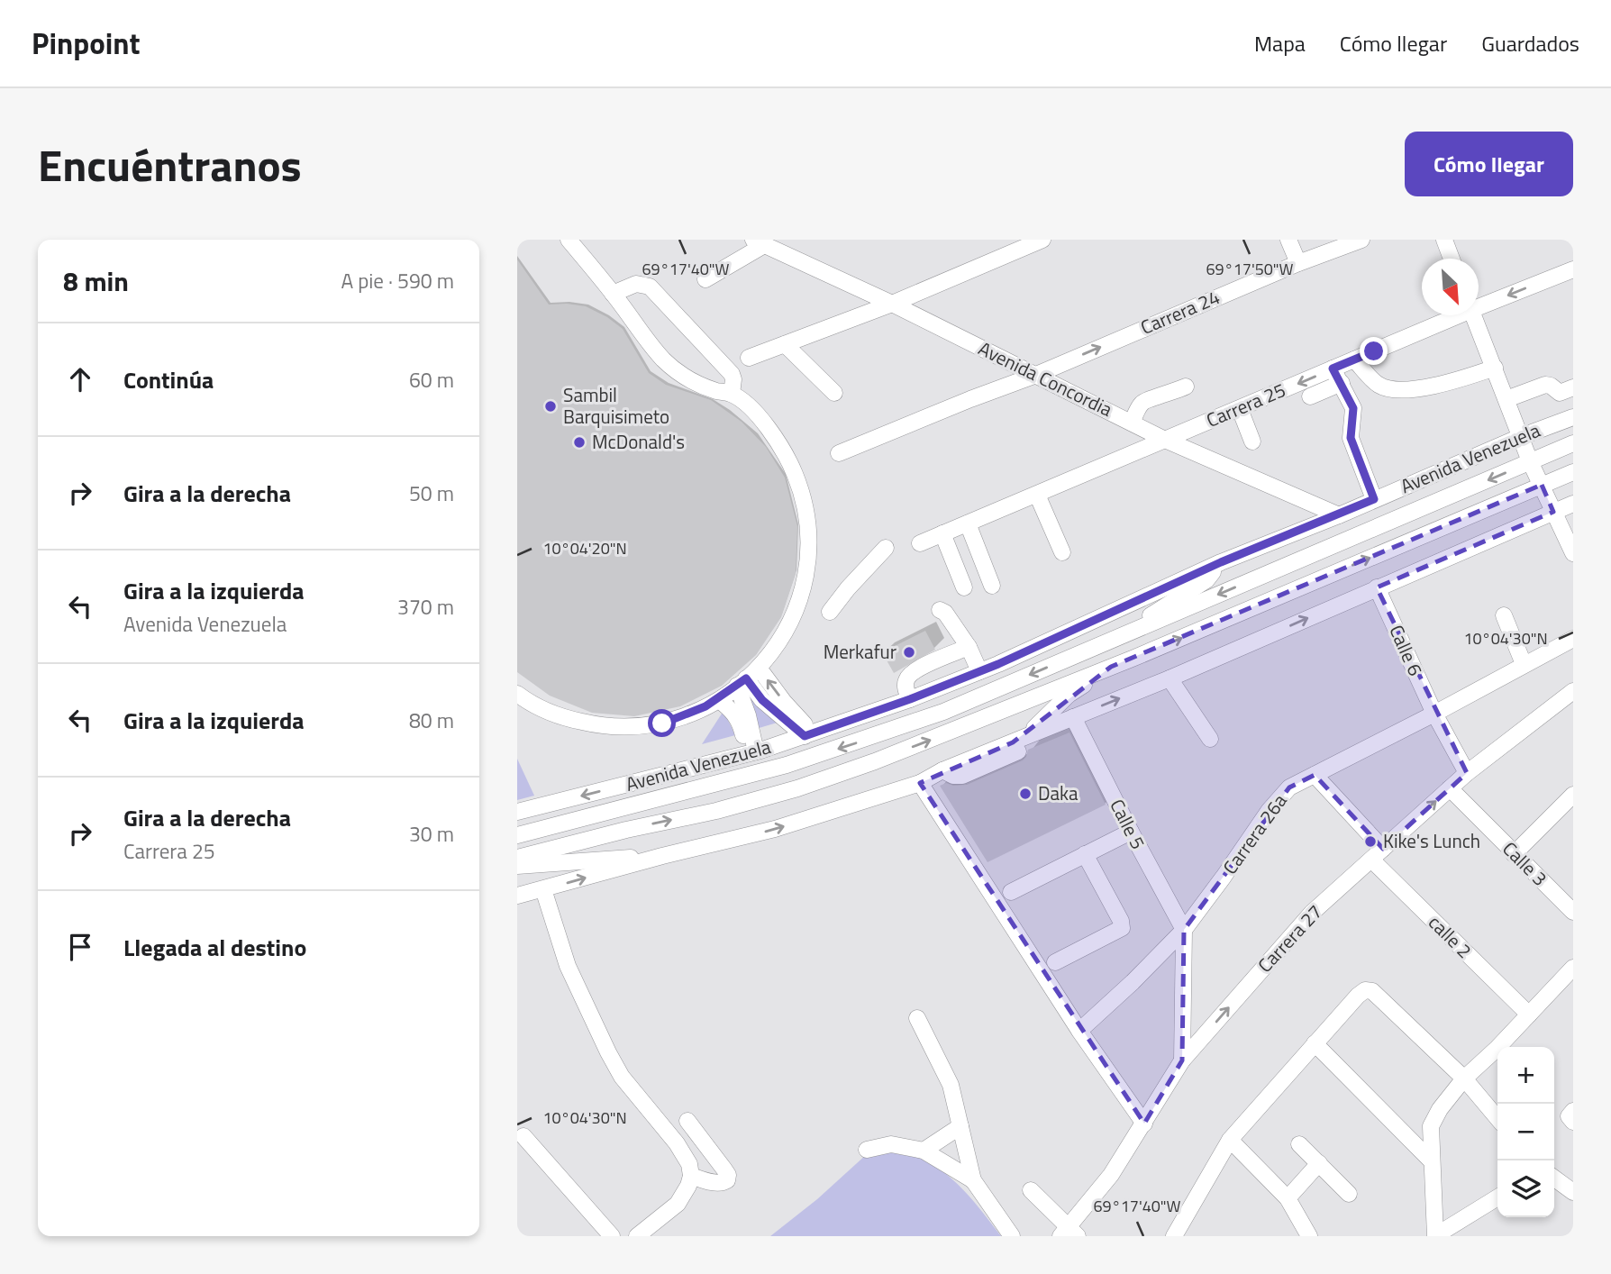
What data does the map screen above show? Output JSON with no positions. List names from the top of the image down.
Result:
{
  "streets": {
    "street": [
      "Carrera 24",
      "Avenida Concordia",
      "Carrera 25",
      "Avenida Venezuela",
      "Calle 6",
      "Calle 5",
      "Carrera 26a",
      "Calle 3",
      "calle 2",
      "Carrera 27"
    ]
  },
  "crossings": [
    ["Carrera 24", "Avenida Concordia"],
    ["Avenida Concordia", "Carrera 25"],
    ["Avenida Concordia", "Avenida Venezuela"],
    ["Calle 6", "Carrera 26a"],
    ["Calle 6", "Carrera 27"],
    ["Calle 5", "Carrera 26a"],
    ["Carrera 26a", "calle 2"],
    ["Calle 3", "Carrera 27"],
    ["calle 2", "Carrera 27"]
  ],
  "one_way": ["Carrera 27"],
  "places": [
    "Sambil Barquisimeto",
    "McDonald's",
    "Merkafur",
    "Daka",
    "Kike's Lunch"
  ],
  "north": "bottom right",
  "page": {
    "header": "Pinpoint",
    "nav": ["Mapa", "Cómo llegar", "Guardados"],
    "title": "Encuéntranos",
    "buttons": "Cómo llegar",
    "heading": ["8 min", "A pie · 590 m"],
    "list": [
      ["Continúa", "60 m"],
      ["Gira a la derecha", "50 m"],
      ["Gira a la izquierda", "Avenida Venezuela", "370 m"],
      ["Gira a la izquierda", "80 m"],
      ["Gira a la derecha", "Carrera 25", "30 m"],
      "Llegada al destino"
    ],
    "map_buttons": ["+", "−"]
  },
  "coordinates": [
    "69°17'40\"W",
    "69°17'50\"W",
    "10°04'20\"N",
    "10°04'30\"N"
  ]
}
